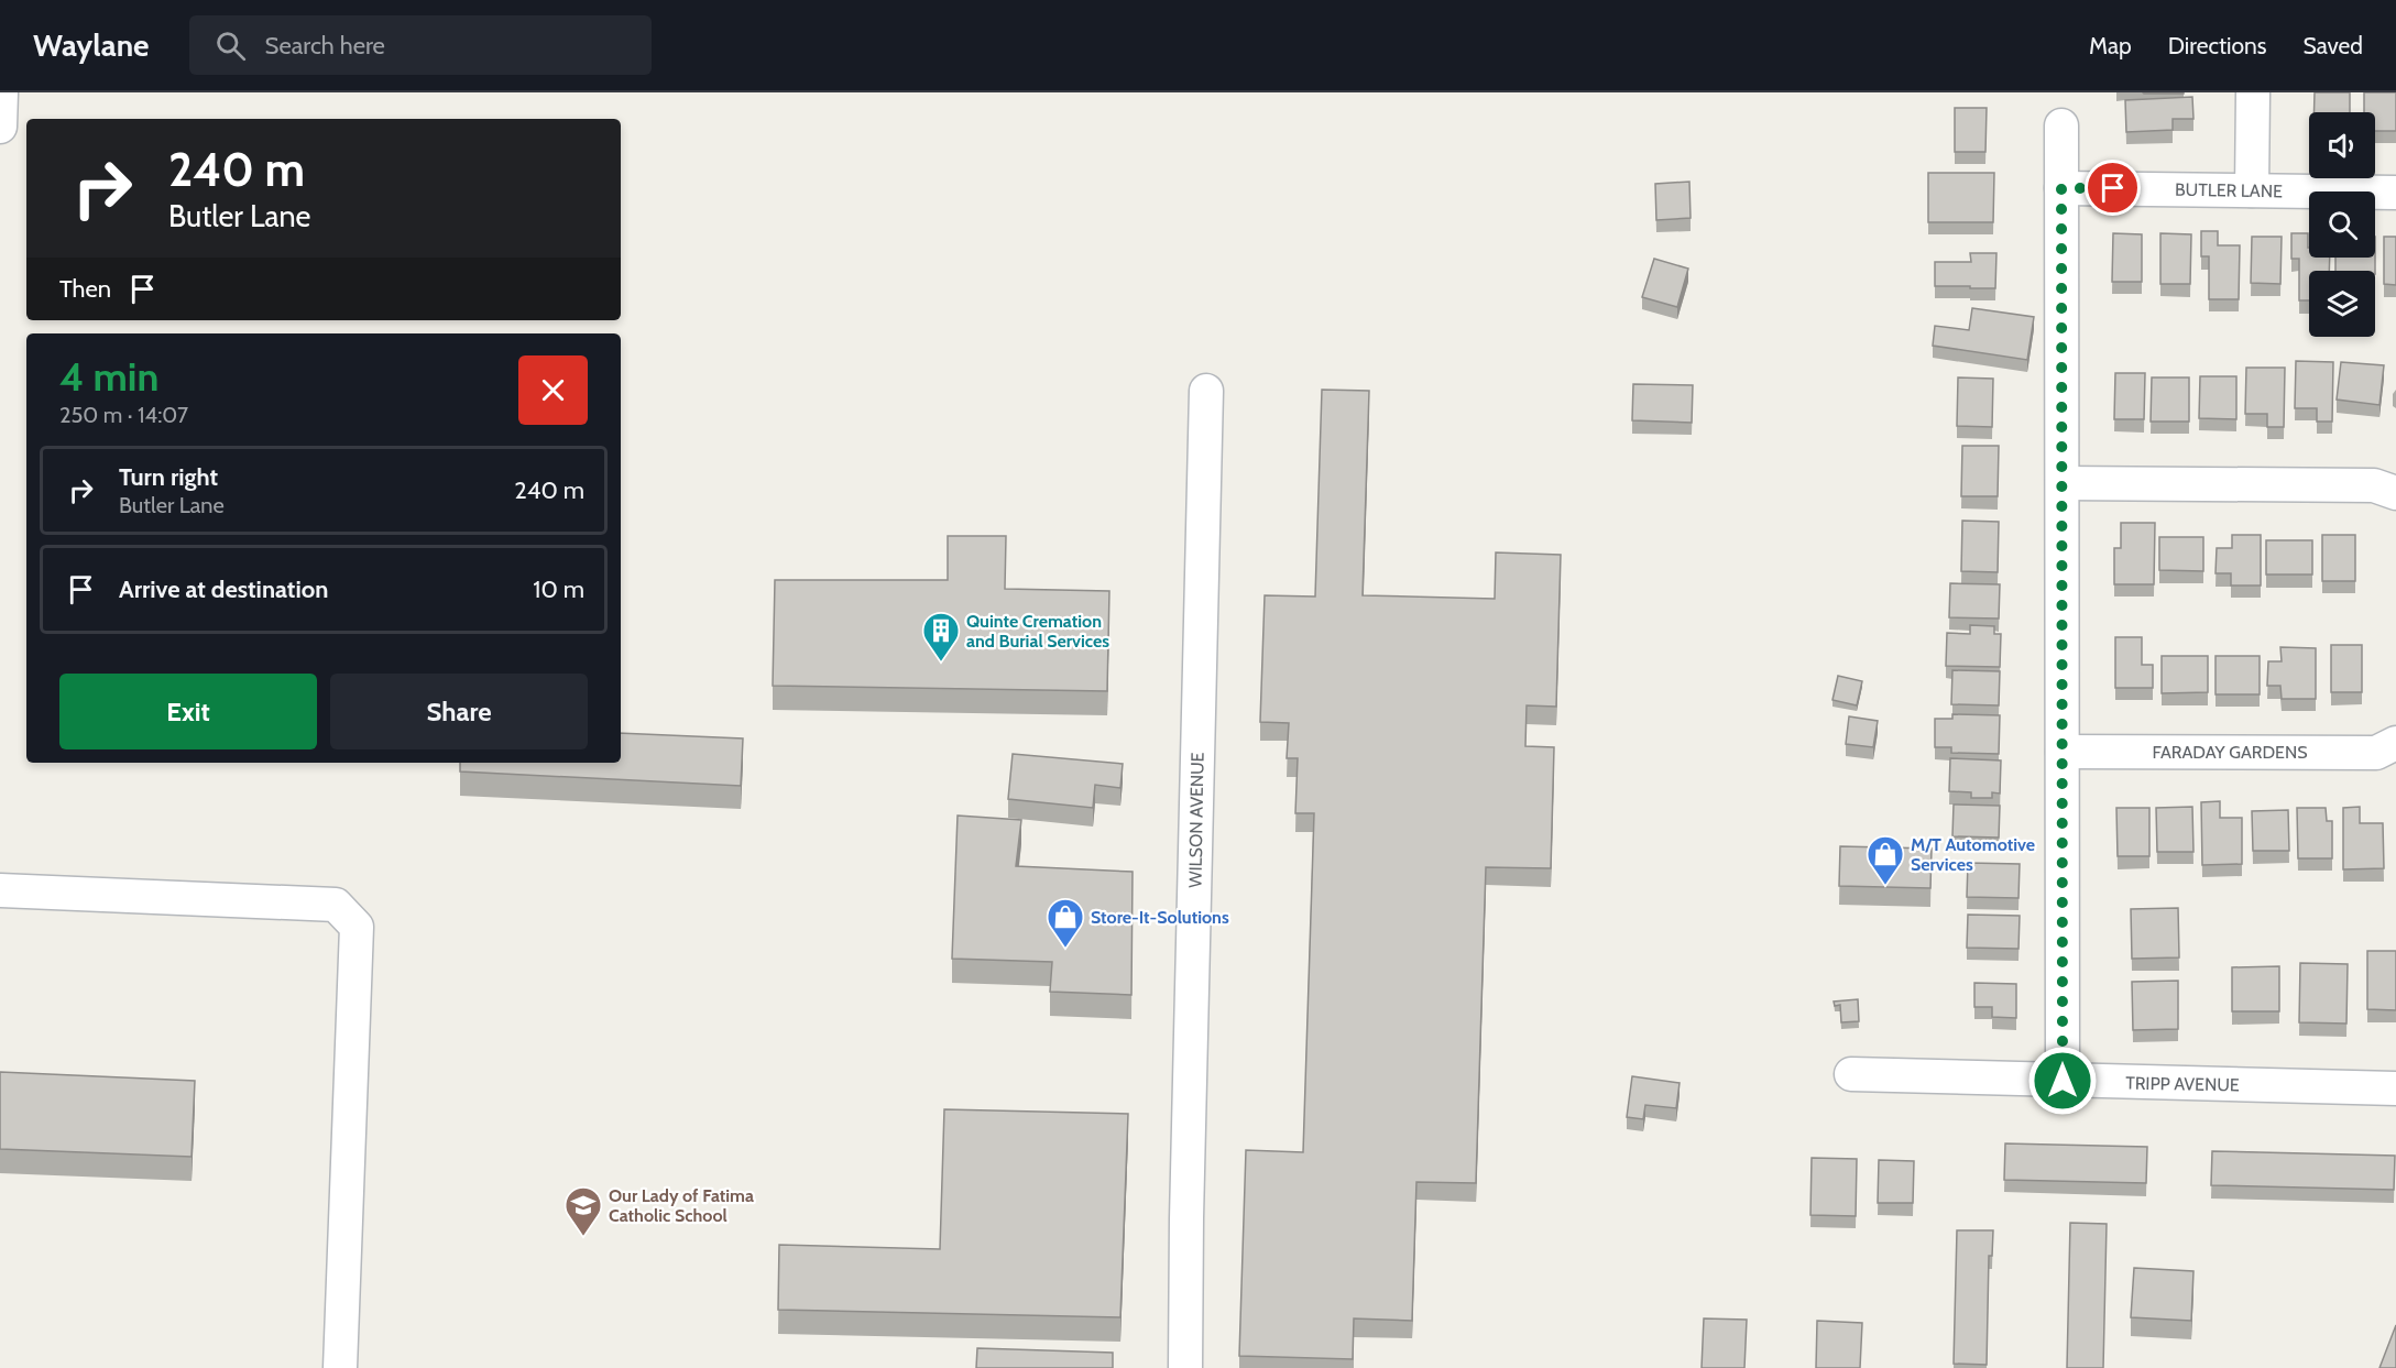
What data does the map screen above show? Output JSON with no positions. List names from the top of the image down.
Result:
{
  "streets": {
    "street": [
      "BUTLER LANE",
      "FARADAY GARDENS",
      "WILSON AVENUE",
      "TRIPP AVENUE"
    ]
  },
  "places": {
    "building": ["Quinte Cremation and Burial Services"],
    "shop": ["M/T Automotive Services", "Store-It-Solutions"],
    "school or university": ["Our Lady of Fatima Catholic School"]
  },
  "page": {
    "header": "Waylane",
    "search": "Search here",
    "nav": ["Map", "Directions", "Saved"],
    "turn": ["240 m", "Butler Lane"],
    "then": "Then",
    "heading": ["4 min", "250 m · 14:07"],
    "list": [
      {
        "name": "Turn right",
        "note": "Butler Lane",
        "value": "240 m"
      },
      {
        "name": "Arrive at destination",
        "value": "10 m"
      }
    ],
    "buttons": ["Exit", "Share"]
  }
}
